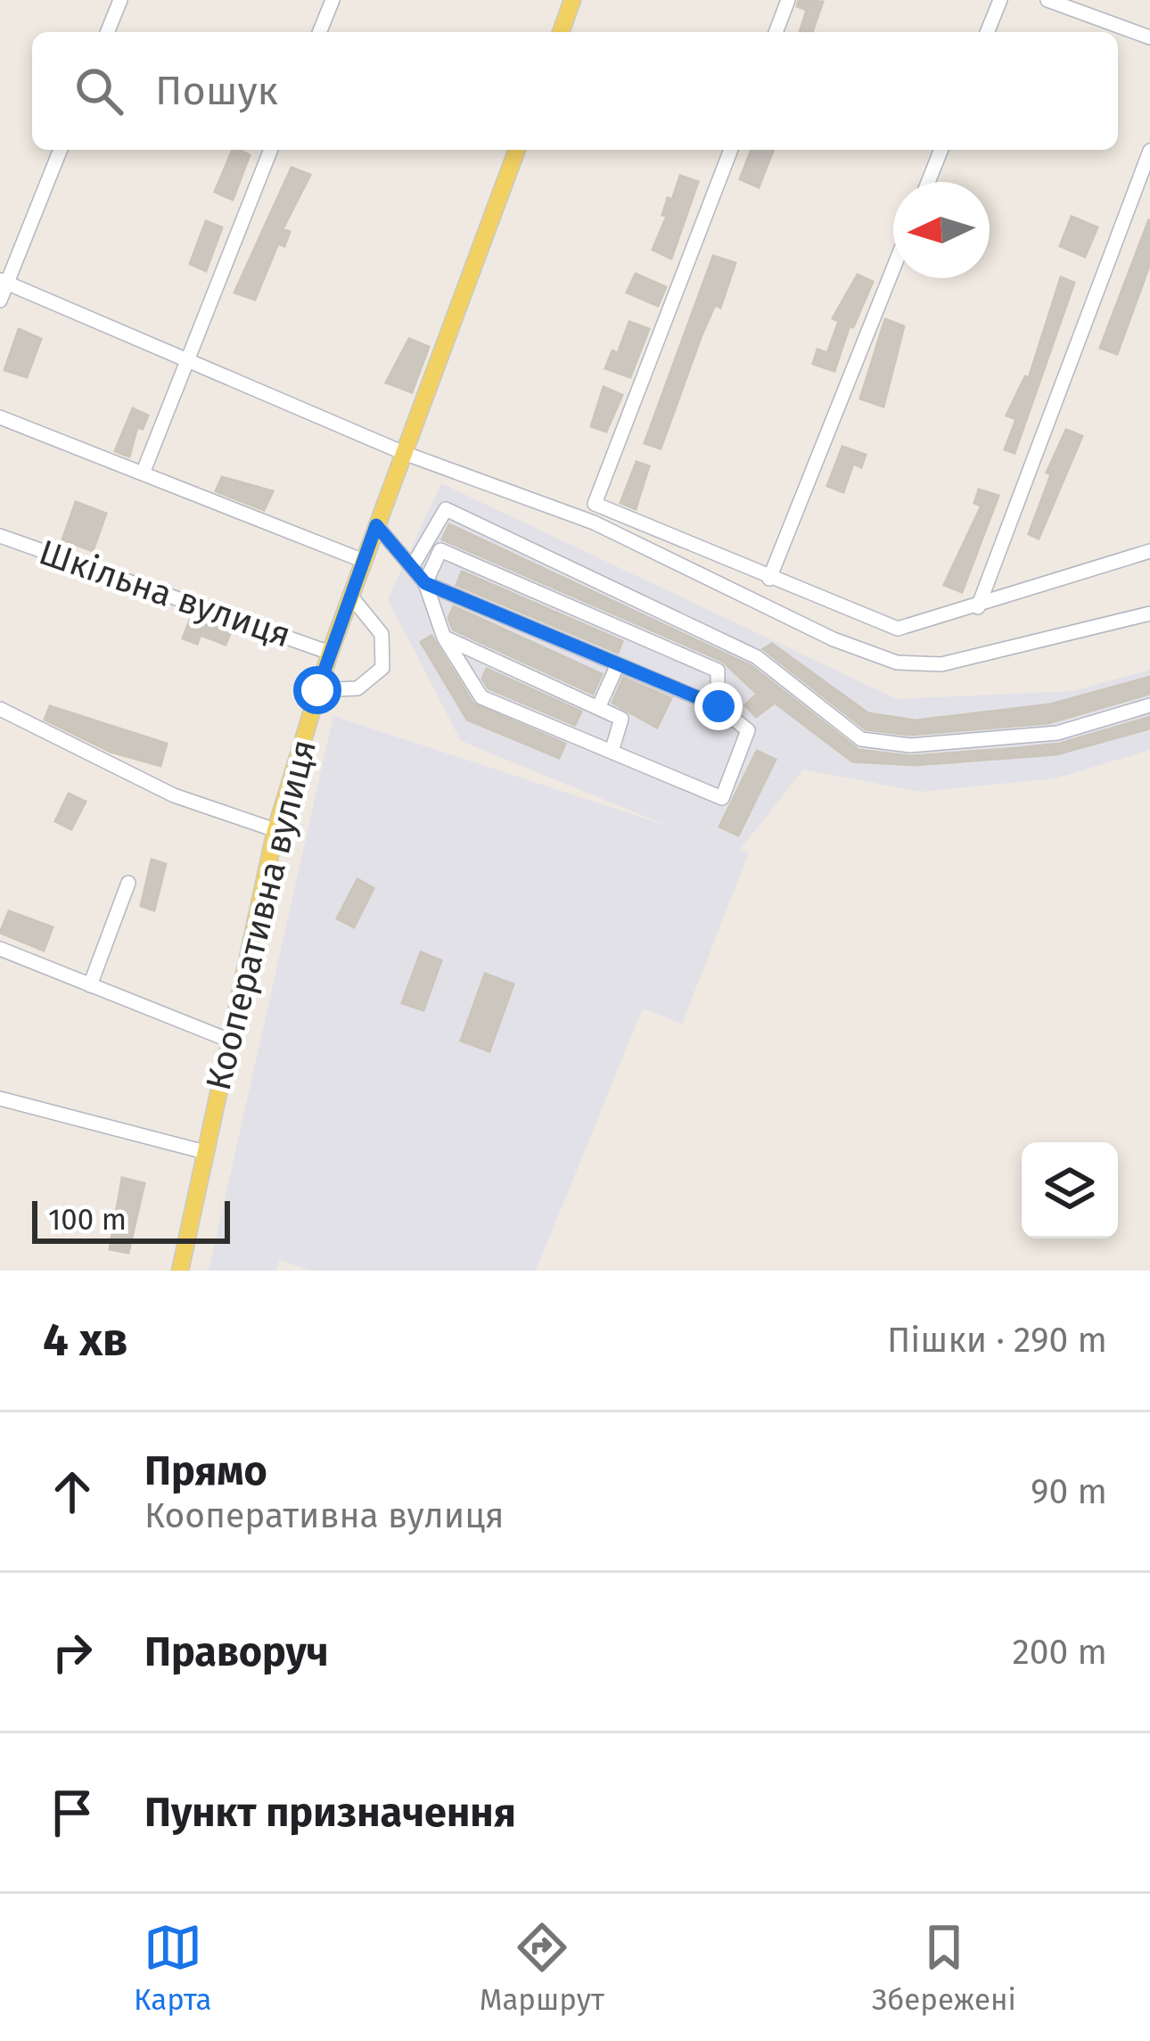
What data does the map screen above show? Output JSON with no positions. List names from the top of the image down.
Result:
{
  "streets": {
    "main road": ["Кооперативна вулиця"],
    "street": ["Шкільна вулиця"]
  },
  "crossings": [
    ["Шкільна вулиця", "Кооперативна вулиця"]
  ],
  "scale_bar": "100 m",
  "north": "left",
  "page": {
    "search": "Пошук",
    "scale": "100 m",
    "heading": ["4 хв", "Пішки · 290 m"],
    "list": [
      ["Прямо", "Кооперативна вулиця", "90 m"],
      ["Праворуч", "200 m"],
      "Пункт призначення"
    ],
    "nav": ["Карта", "Маршрут", "Збережені"]
  }
}
